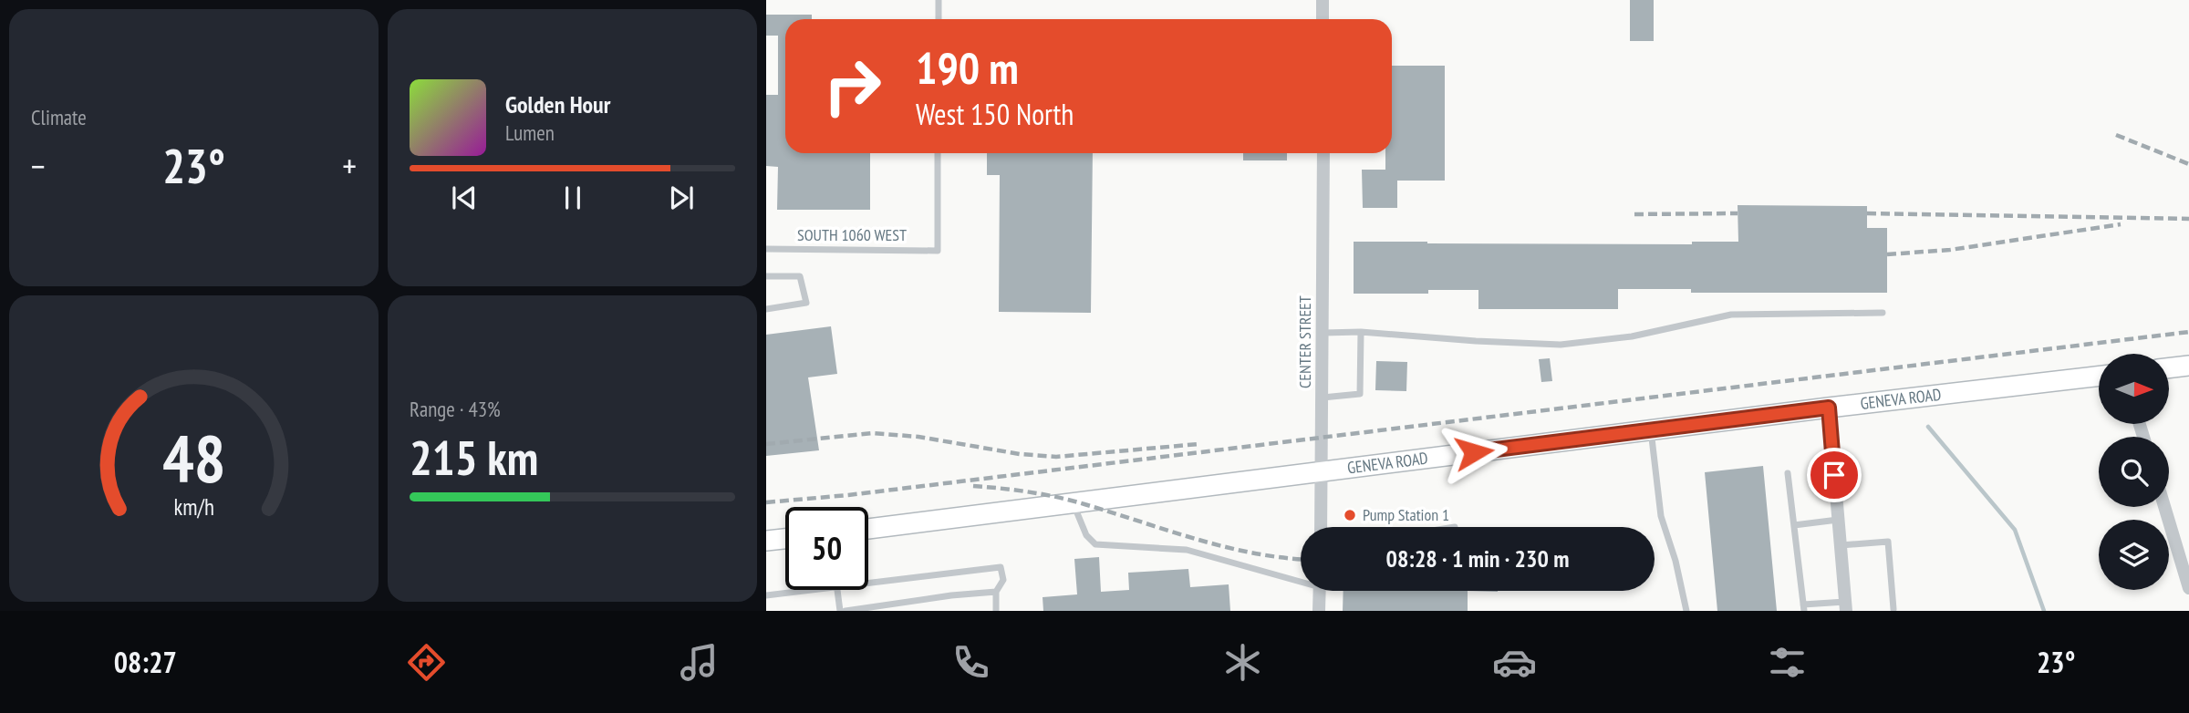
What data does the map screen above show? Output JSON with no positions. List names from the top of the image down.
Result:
{
  "streets": {
    "main road": ["GENEVA ROAD"],
    "street": ["CENTER STREET"],
    "lane": ["SOUTH 1060 WEST"]
  },
  "crossings": [
    ["CENTER STREET", "GENEVA ROAD"]
  ],
  "places": ["Pump Station 1"],
  "north": "right",
  "page": {
    "tile": [
      "Climate",
      ["Range · 43%", "215 km"]
    ],
    "turn": ["190 m", "West 150 North"],
    "song": ["Golden Hour", "Lumen"],
    "heat": ["−", "23°", "+"],
    "limit": "50",
    "trip": "08:28 · 1 min · 230 m",
    "tabs": ["08:27", "23°"],
    "gauge": ["48", "km/h"]
  }
}
